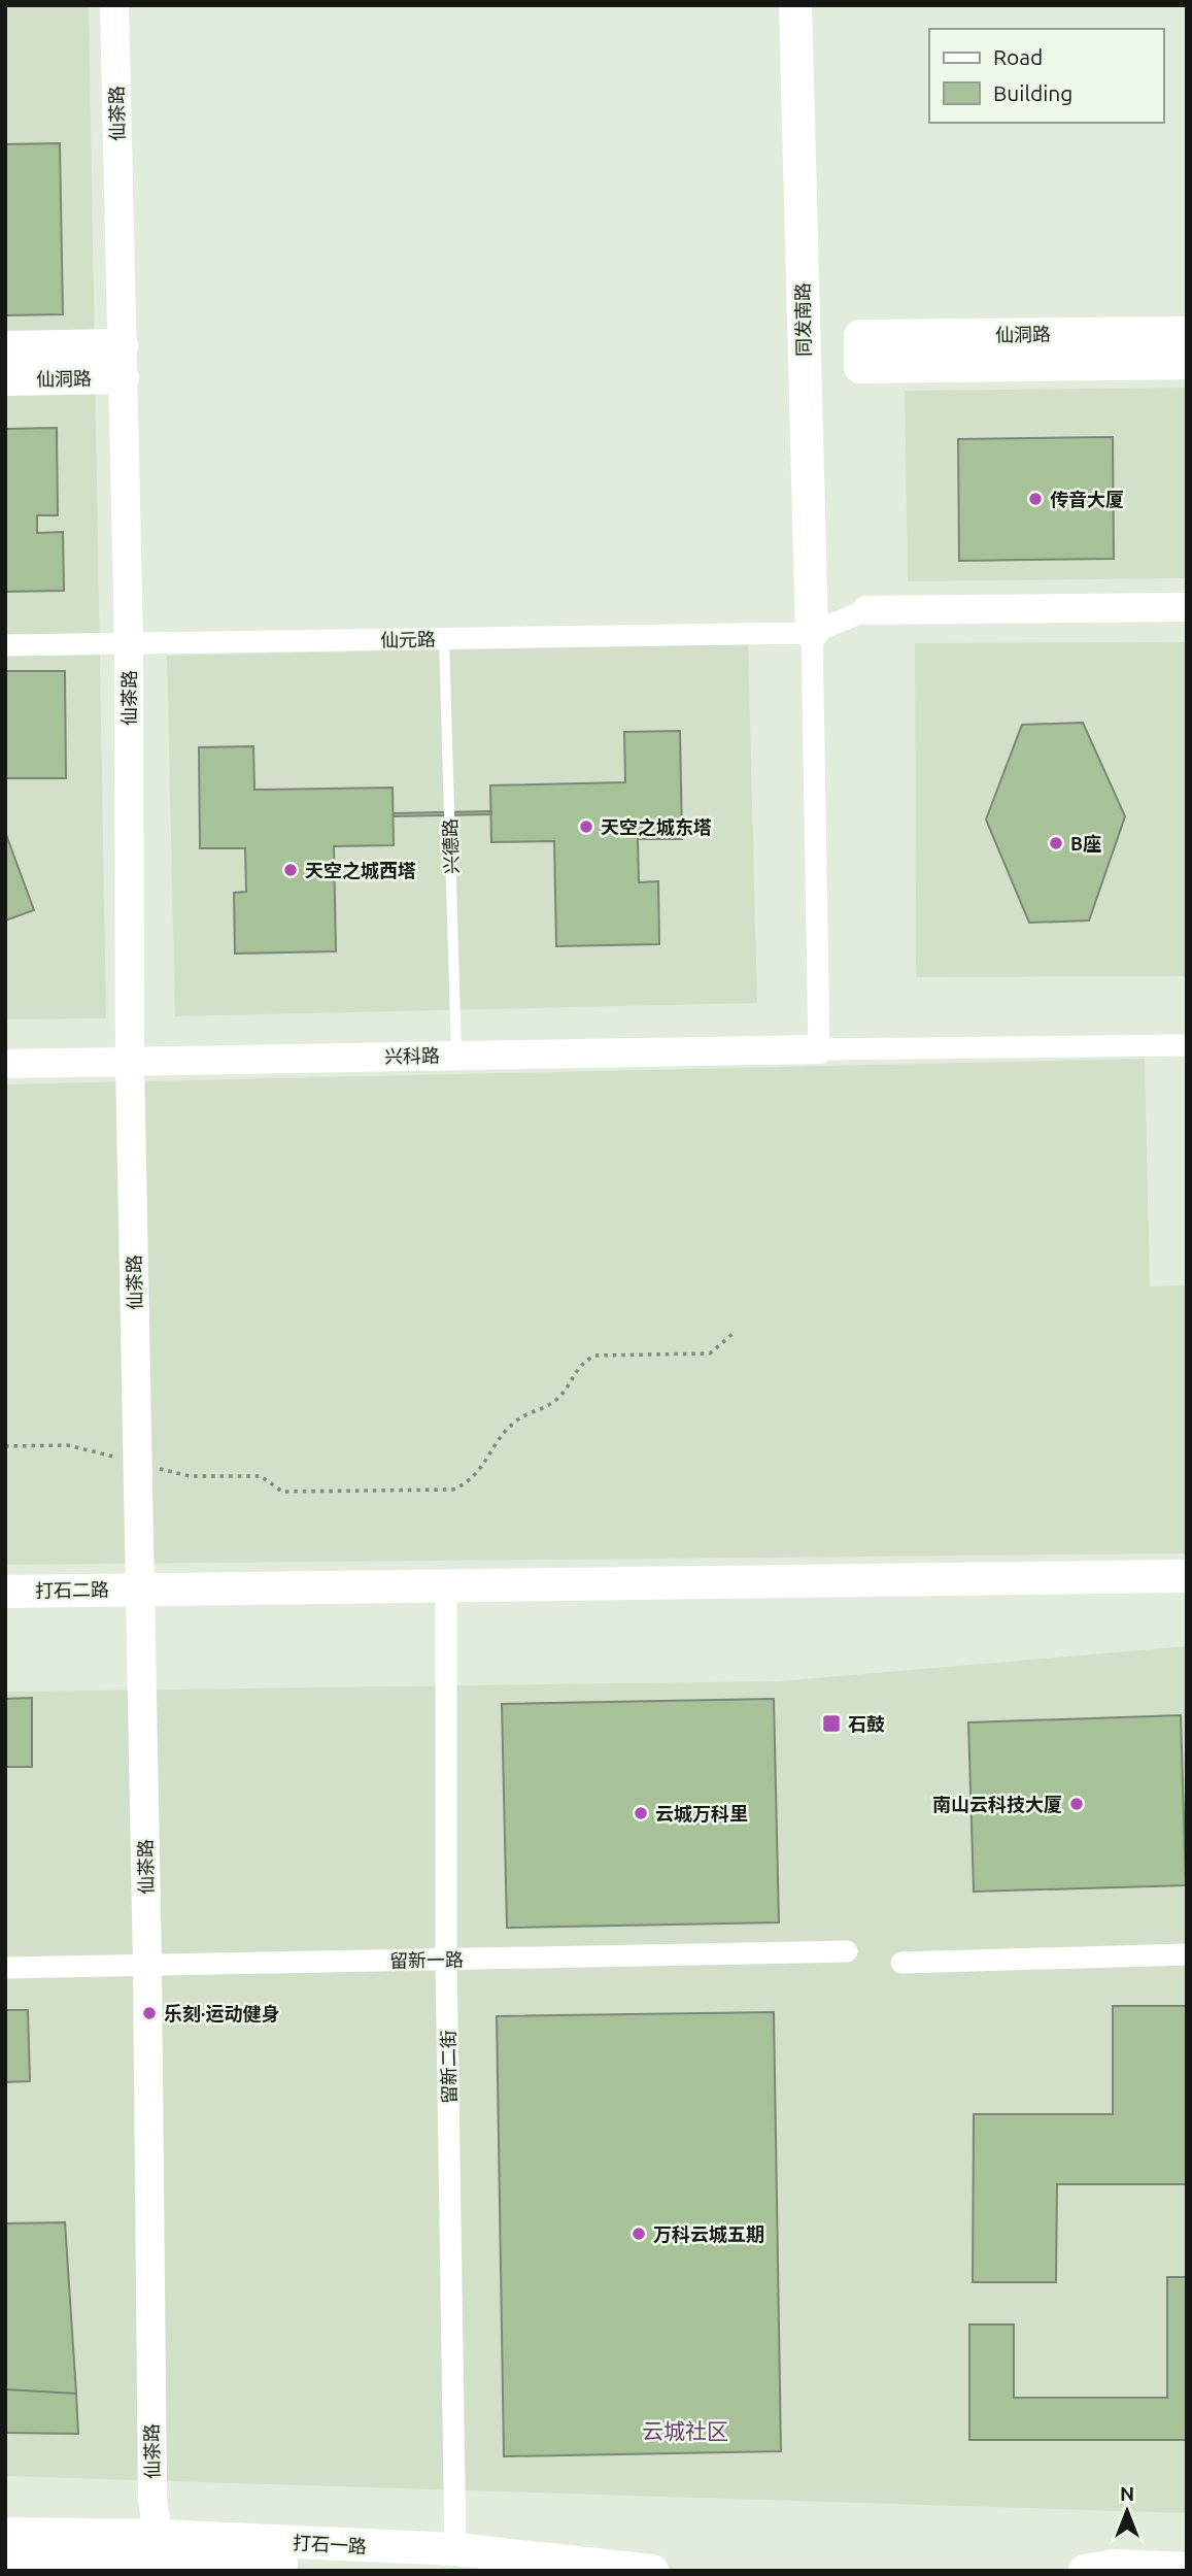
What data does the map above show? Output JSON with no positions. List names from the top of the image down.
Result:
{
  "streets": {
    "main road": [
      "同发南路",
      "仙洞路",
      "打石二路",
      "打石一路"
    ],
    "street": [
      "仙茶路",
      "仙元路",
      "兴科路",
      "留新一路",
      "留新二街"
    ],
    "lane": ["兴德路"]
  },
  "crossings": [
    ["仙茶路", "仙洞路"],
    ["仙茶路", "仙元路"],
    ["仙茶路", "兴科路"],
    ["仙茶路", "打石二路"],
    ["仙茶路", "留新一路"],
    ["仙茶路", "打石一路"],
    ["同发南路", "仙元路"],
    ["仙元路", "兴德路"],
    ["兴德路", "兴科路"],
    ["打石二路", "留新二街"],
    ["留新一路", "留新二街"],
    ["留新二街", "打石一路"]
  ],
  "districts": ["云城社区"],
  "places": {
    "other": [
      "传音大厦",
      "天空之城东塔",
      "B座",
      "天空之城西塔",
      "南山云科技大厦",
      "云城万科里",
      "乐刻·运动健身",
      "万科云城五期"
    ],
    "transit": ["石鼓"]
  },
  "legend": ["Road", "Building"],
  "north": "top"
}
